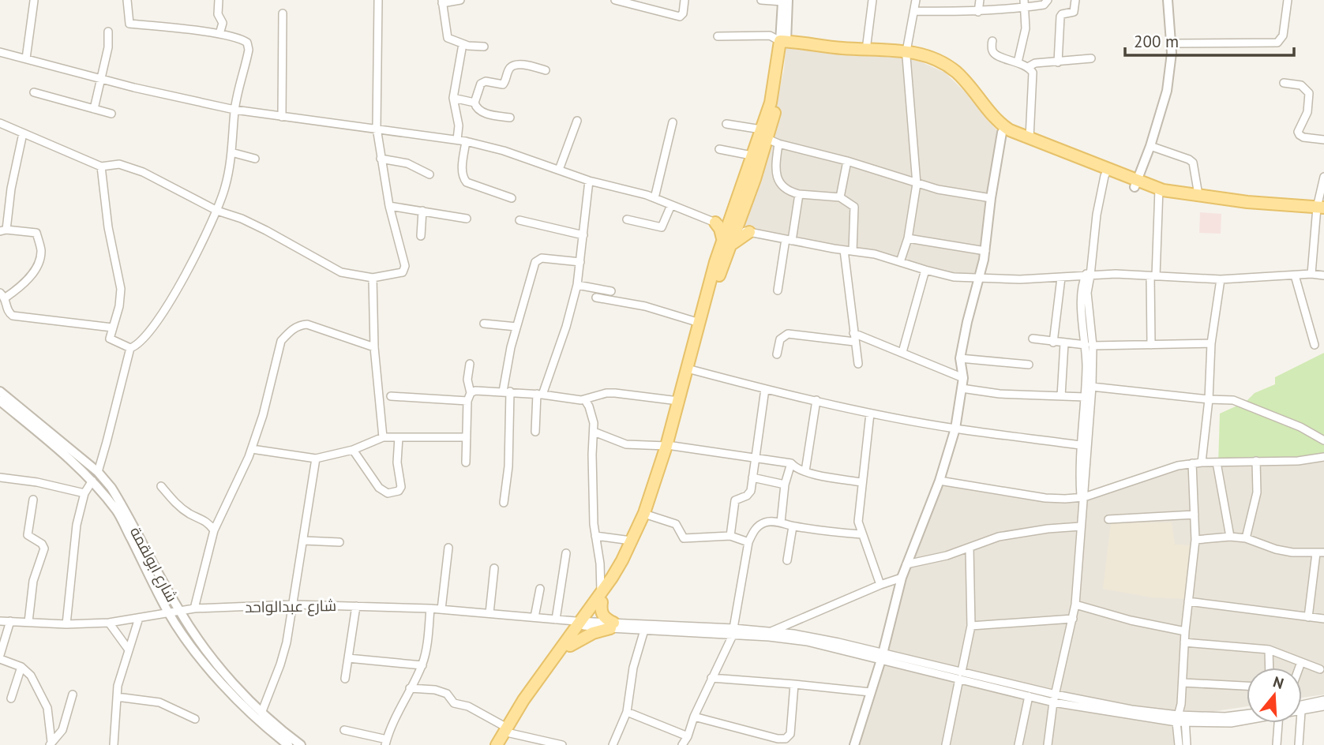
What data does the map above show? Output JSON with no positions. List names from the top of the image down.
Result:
{
  "streets": {
    "street": ["شارع ابولقمة", "شارع عبدالواحد"]
  },
  "crossings": [
    ["شارع ابولقمة", "شارع عبدالواحد"]
  ],
  "scale_bar": "200 m",
  "north": "top"
}
